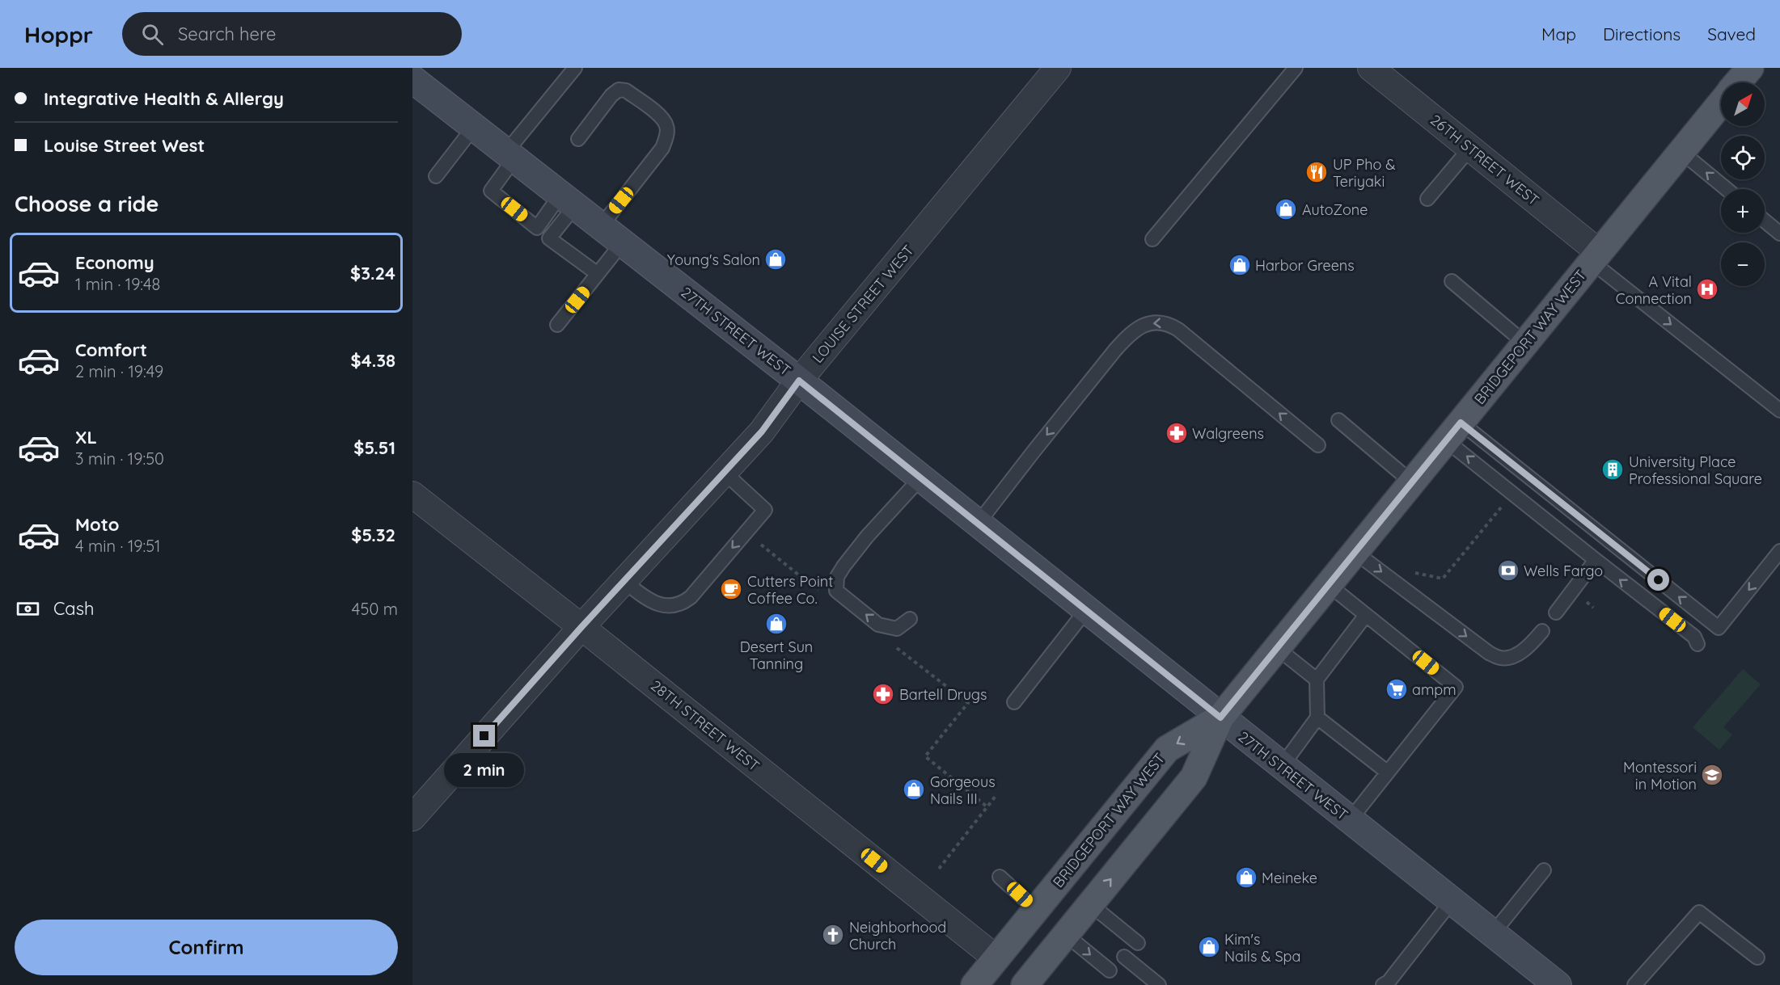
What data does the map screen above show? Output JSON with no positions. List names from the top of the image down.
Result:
{
  "streets": {
    "main road": ["BRIDGEPORT WAY WEST"],
    "street": [
      "26TH STREET WEST",
      "LOUISE STREET WEST",
      "27TH STREET WEST",
      "28TH STREET WEST"
    ]
  },
  "crossings": [
    ["26TH STREET WEST", "BRIDGEPORT WAY WEST"],
    ["LOUISE STREET WEST", "27TH STREET WEST"],
    ["LOUISE STREET WEST", "28TH STREET WEST"],
    ["27TH STREET WEST", "BRIDGEPORT WAY WEST"],
    ["BRIDGEPORT WAY WEST", "28TH STREET WEST"]
  ],
  "places": {
    "restaurant": ["UP Pho & Teriyaki"],
    "shop": [
      "AutoZone",
      "Young's Salon",
      "Harbor Greens",
      "Desert Sun Tanning",
      "Gorgeous Nails III",
      "Meineke",
      "Kim's Nails & Spa"
    ],
    "hospital": ["A Vital Connection"],
    "pharmacy": ["Walgreens", "Bartell Drugs"],
    "building": ["University Place Professional Square"],
    "bank": ["Wells Fargo"],
    "cafe": ["Cutters Point Coffee Co."],
    "supermarket": ["ampm"],
    "school or university": ["Montessori in Motion"],
    "church": ["Neighborhood Church"]
  },
  "north": "top right",
  "page": {
    "header": "Hoppr",
    "search": "Search here",
    "nav": ["Map", "Directions", "Saved"],
    "banner": ["Integrative Health & Allergy", "Louise Street West"],
    "map_buttons": ["+", "−"],
    "heading": "Choose a ride",
    "list": [
      {
        "name": "Economy",
        "note": "1 min · 19:48",
        "value": "$3.24"
      },
      {
        "name": "Comfort",
        "note": "2 min · 19:49",
        "value": "$4.38"
      },
      {
        "name": "XL",
        "note": "3 min · 19:50",
        "value": "$5.51"
      },
      {
        "name": "Moto",
        "note": "4 min · 19:51",
        "value": "$5.32"
      }
    ],
    "pay": ["Cash", "450 m"],
    "bubble": "2 min",
    "buttons": "Confirm"
  }
}
